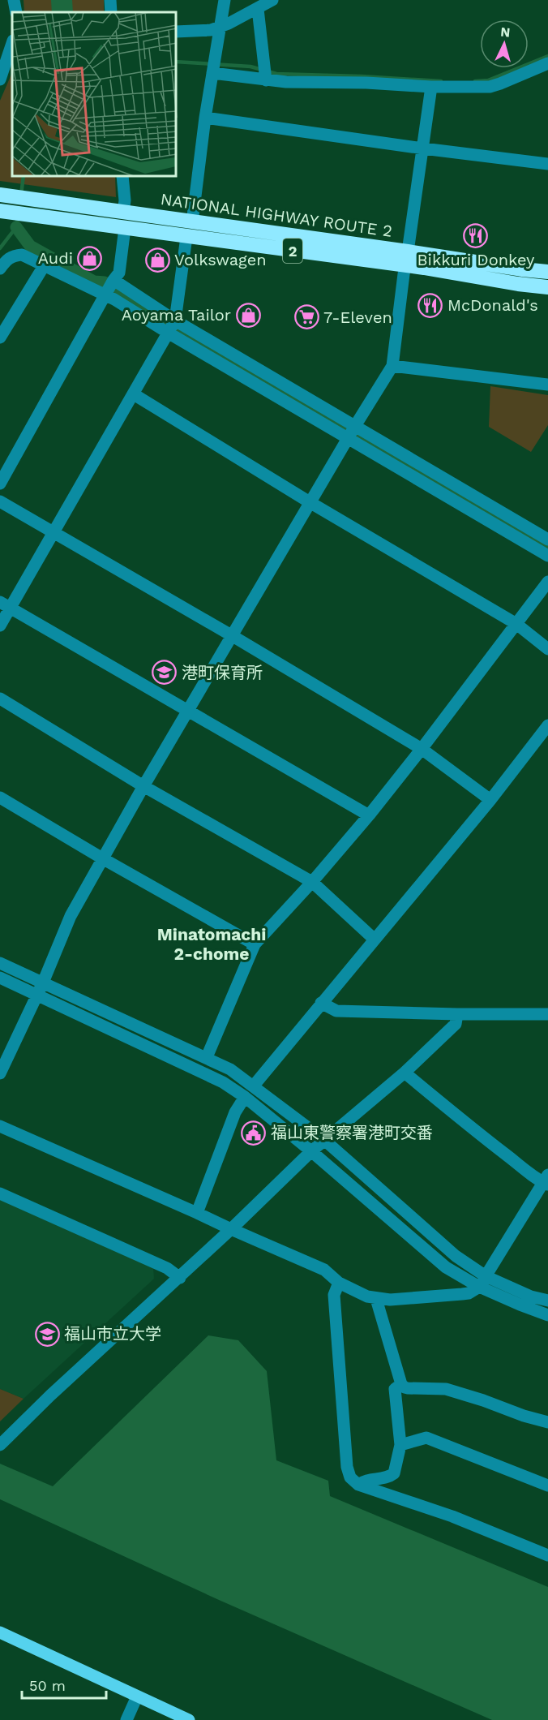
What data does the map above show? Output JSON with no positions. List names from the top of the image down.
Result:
{
  "streets": {
    "highway": ["NATIONAL HIGHWAY ROUTE 2", "2"]
  },
  "districts": ["Minatomachi 2-chome"],
  "places": {
    "restaurant": ["Bikkuri Donkey", "McDonald's"],
    "shop": ["Audi", "Volkswagen", "Aoyama Tailor"],
    "supermarket": ["7-Eleven"],
    "school or university": ["港町保育所", "福山市立大学"],
    "public building": ["福山東警察署港町交番"]
  },
  "scale_bar": "50 m",
  "north": "top"
}
